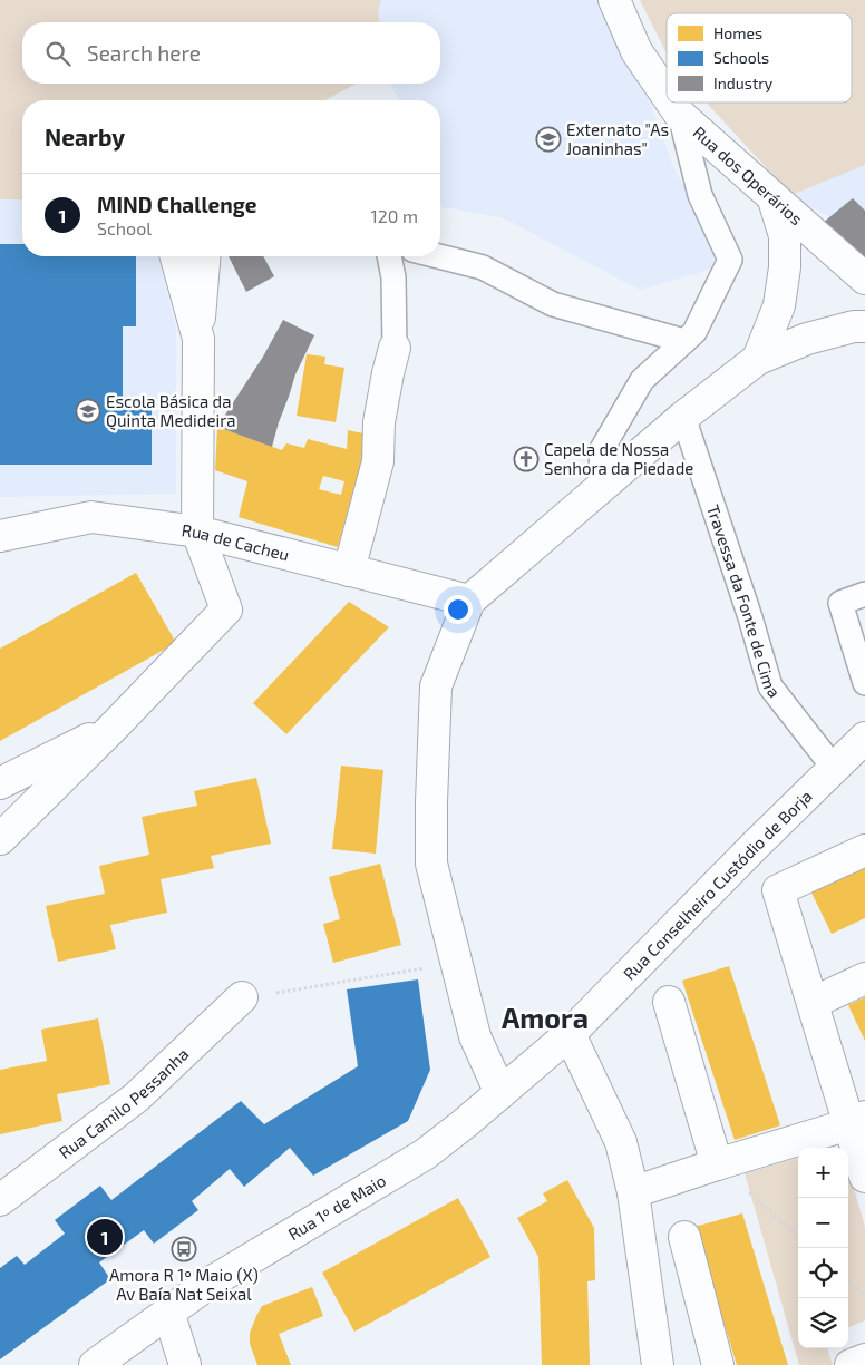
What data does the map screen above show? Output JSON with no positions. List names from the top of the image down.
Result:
{
  "streets": {
    "street": [
      "Rua dos Operários",
      "Rua de Cacheu",
      "Travessa da Fonte de Cima",
      "Rua Conselheiro Custódio de Borja",
      "Rua Camilo Pessanha",
      "Rua 1º de Maio"
    ]
  },
  "crossings": [
    ["Travessa da Fonte de Cima", "Rua Conselheiro Custódio de Borja"],
    ["Rua Conselheiro Custódio de Borja", "Rua 1º de Maio"]
  ],
  "districts": ["Amora"],
  "places": {
    "school or university": ["Externato \"As Joaninhas\"", "Escola Básica da Quinta Medideira"],
    "church": ["Capela de Nossa Senhora da Piedade"],
    "bus stop": ["Amora R 1º Maio (X) Av Baía Nat Seixal"]
  },
  "legend": ["Homes", "Schools", "Industry"],
  "page": {
    "search": "Search here",
    "heading": "Nearby",
    "list": [
      {
        "mark": "1",
        "name": "MIND Challenge",
        "note": "School",
        "value": "120 m"
      }
    ],
    "map_buttons": ["+", "−"],
    "pins": "1"
  }
}
